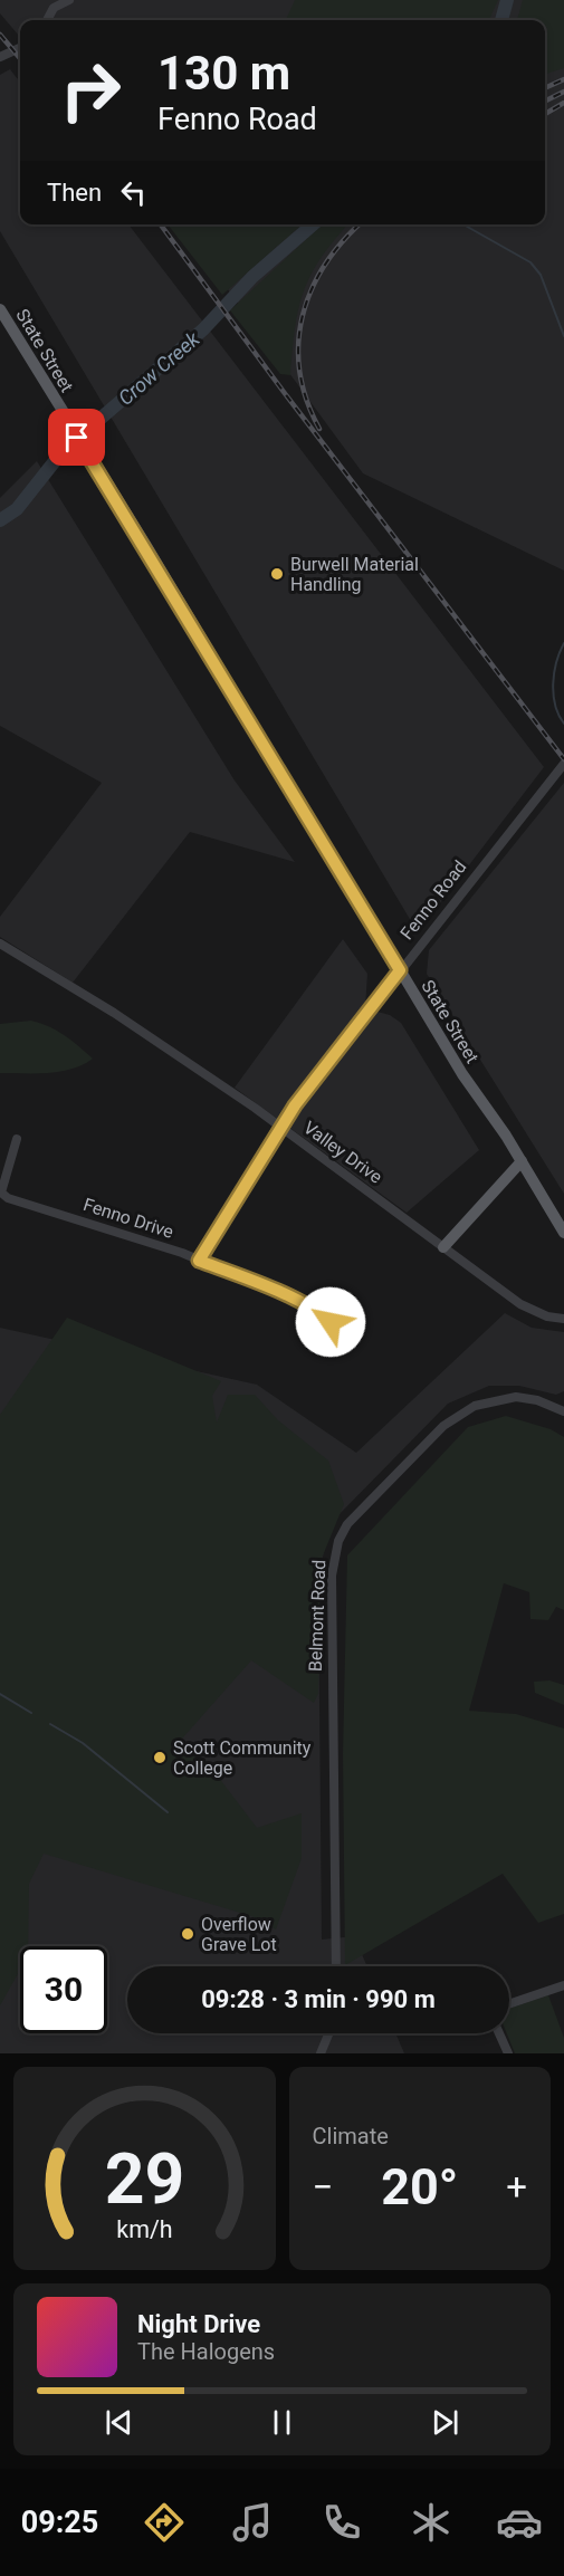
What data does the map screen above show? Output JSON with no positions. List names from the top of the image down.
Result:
{
  "streets": {
    "main road": ["State Street"],
    "street": [
      "Fenno Road",
      "Valley Drive",
      "Fenno Drive",
      "Belmont Road"
    ]
  },
  "crossings": [
    ["State Street", "Fenno Road"],
    ["Fenno Road", "Valley Drive"],
    ["Fenno Road", "Fenno Drive"]
  ],
  "water": ["Crow Creek"],
  "places": ["Burwell Material Handling", "Scott Community College", "Overflow Grave Lot"],
  "page": {
    "turn": ["130 m", "Fenno Road"],
    "then": "Then",
    "limit": "30",
    "trip": "09:28 · 3 min · 990 m",
    "tile": "Climate",
    "heat": ["−", "20°", "+"],
    "song": ["Night Drive", "The Halogens"],
    "tabs": "09:25",
    "gauge": ["29", "km/h"]
  }
}
